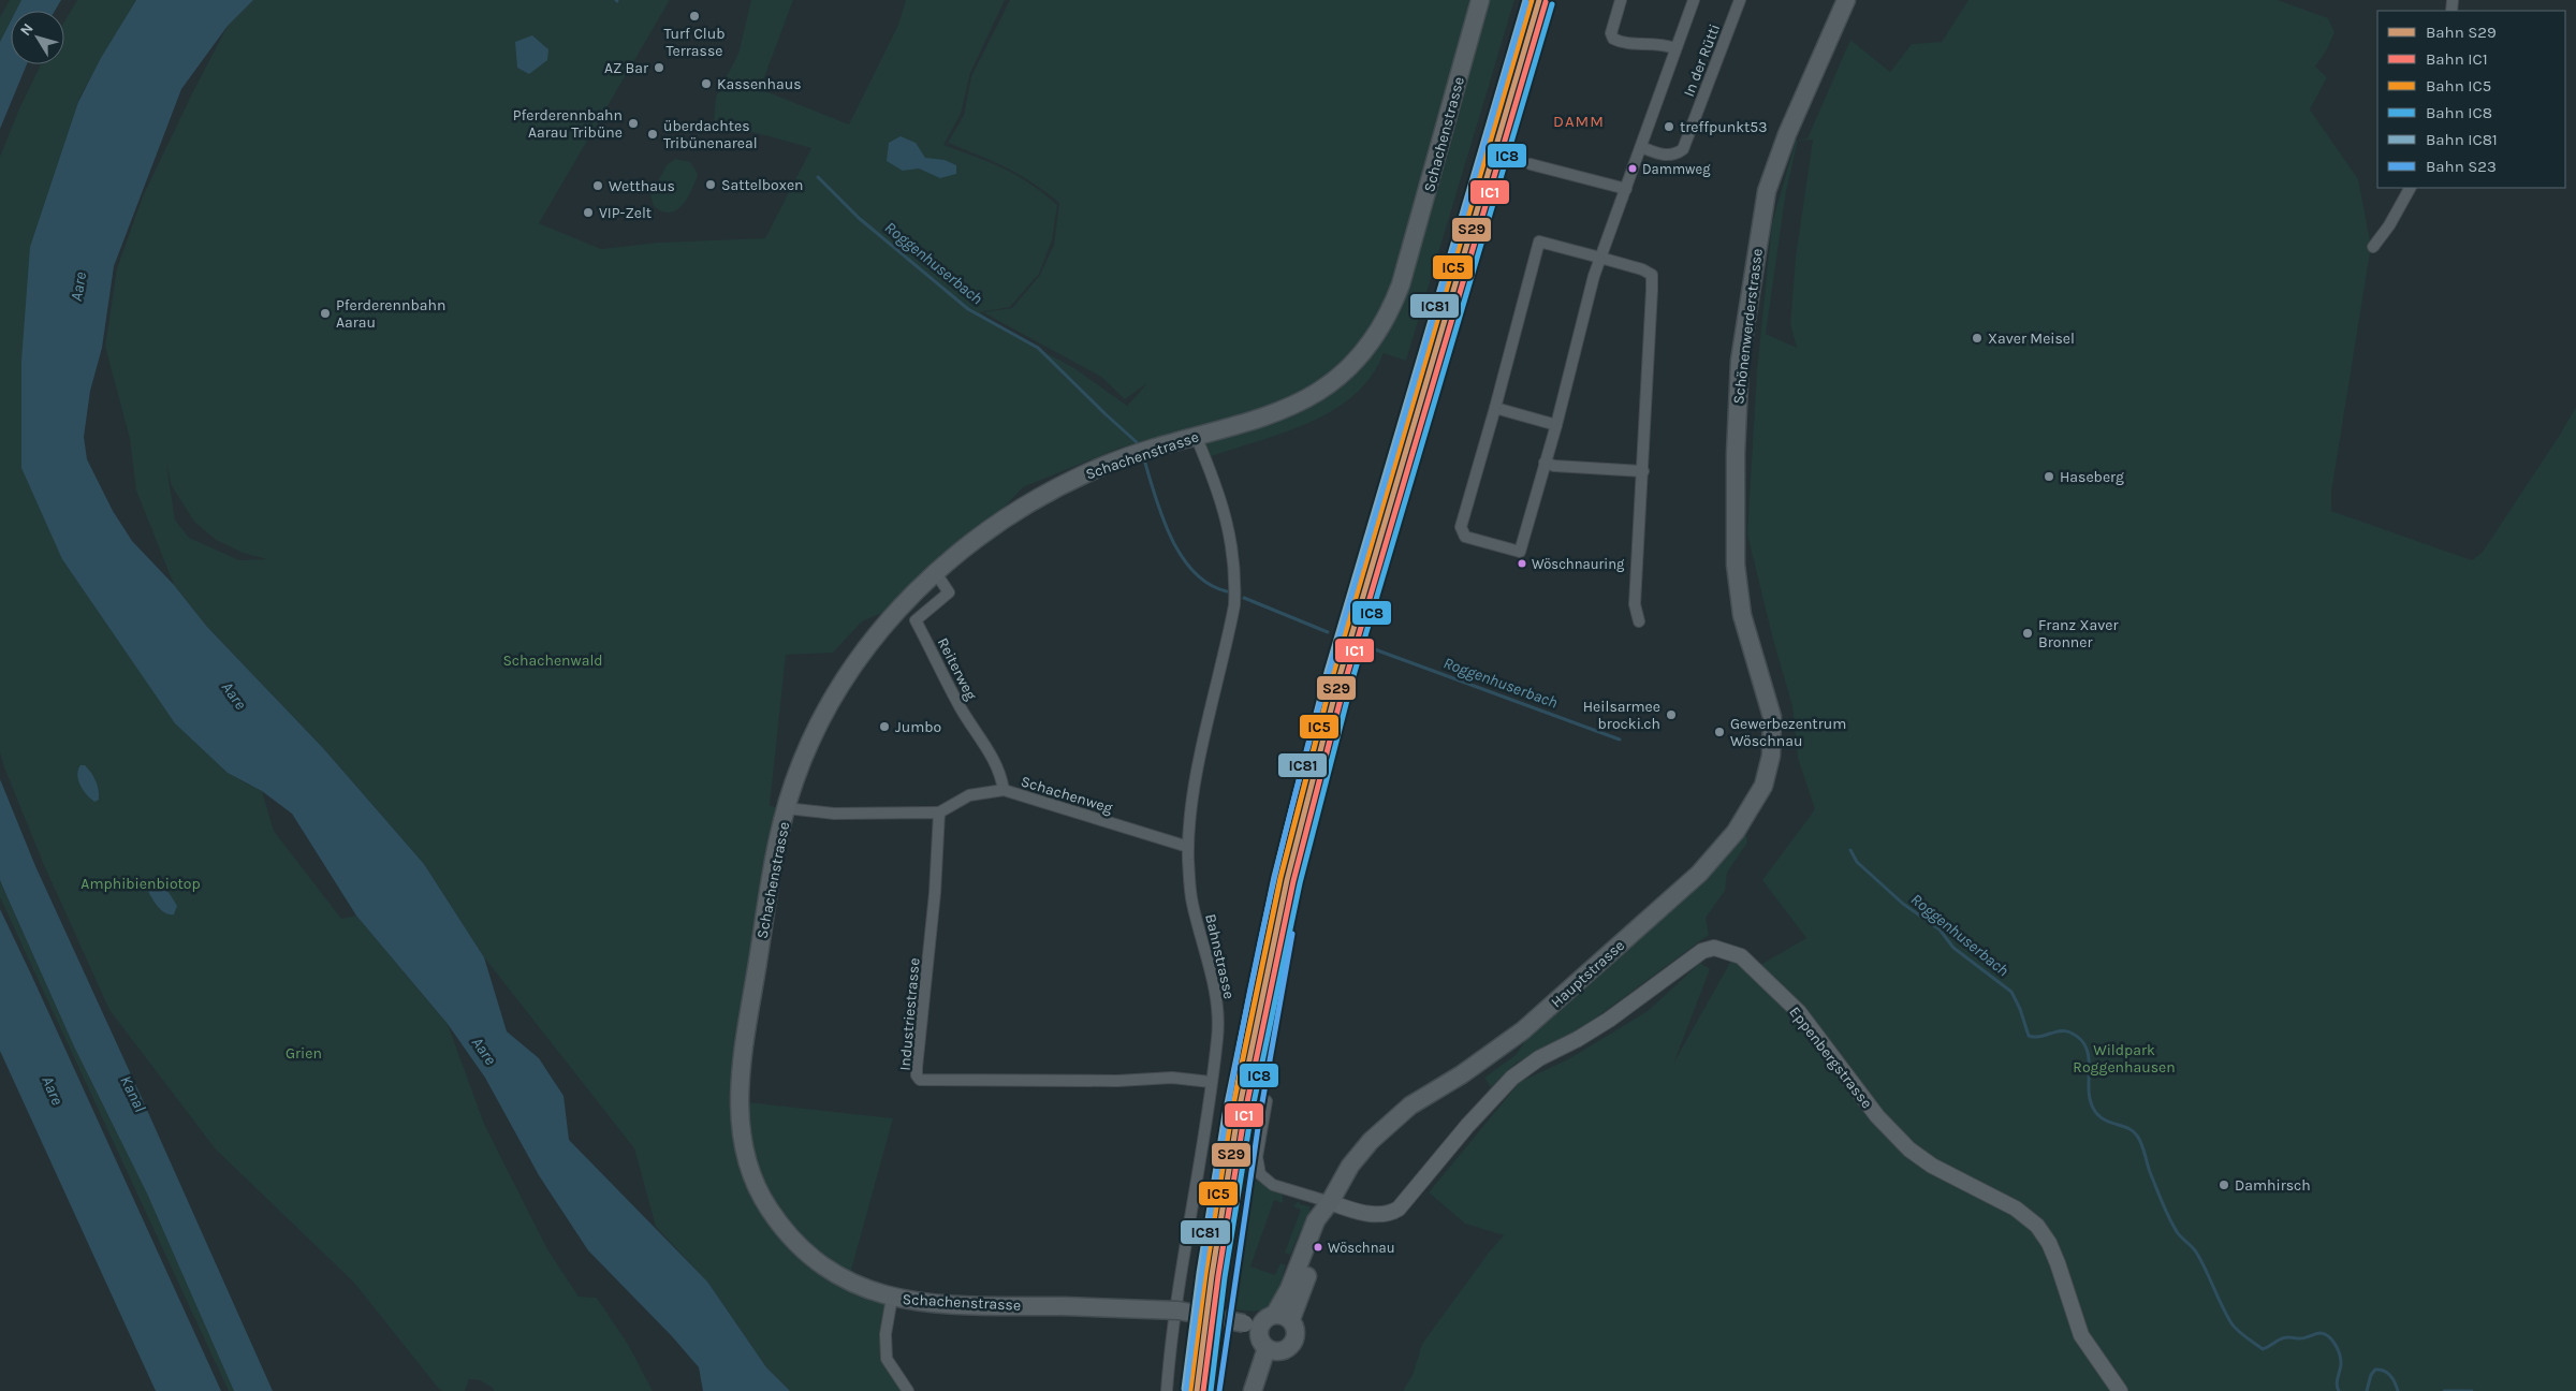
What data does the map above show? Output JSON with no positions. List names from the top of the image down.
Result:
{
  "streets": {
    "main road": ["Schachenstrasse", "Schönenwerderstrasse", "Hauptstrasse"],
    "street": [
      "In der Rütti",
      "Reiterweg",
      "Schachenweg",
      "Bahnstrasse",
      "Industriestrasse",
      "Eppenbergstrasse"
    ]
  },
  "crossings": [
    ["Schachenstrasse", "Reiterweg"],
    ["Schachenstrasse", "Bahnstrasse"],
    ["Schachenstrasse", "Hauptstrasse"],
    ["Schönenwerderstrasse", "Hauptstrasse"],
    ["Reiterweg", "Schachenweg"],
    ["Schachenweg", "Bahnstrasse"],
    ["Schachenweg", "Industriestrasse"],
    ["Bahnstrasse", "Industriestrasse"],
    ["Hauptstrasse", "Eppenbergstrasse"]
  ],
  "districts": ["DAMM"],
  "water": ["Roggenhuserbach", "Aare", "Kanal"],
  "parks": [
    "Schachenwald",
    "Amphibienbiotop",
    "Wildpark Roggenhausen",
    "Grien"
  ],
  "places": [
    "Turf Club Terrasse",
    "AZ Bar",
    "Kassenhaus",
    "Pferderennbahn Aarau Tribüne",
    "treffpunkt53",
    "überdachtes Tribünenareal",
    "Dammweg",
    "Sattelboxen",
    "Wetthaus",
    "VIP-Zelt",
    "Pferderennbahn Aarau",
    "Xaver Meisel",
    "Haseberg",
    "Wöschnauring",
    "Franz Xaver Bronner",
    "Heilsarmee brocki.ch",
    "Jumbo",
    "Gewerbezentrum Wöschnau",
    "Damhirsch",
    "Wöschnau"
  ],
  "lines": [
    "rail line S29",
    "rail line IC5",
    "rail line IC81",
    "rail line IC1",
    "rail line S23",
    "rail line IC8"
  ],
  "legend": [
    "Bahn S29",
    "Bahn IC1",
    "Bahn IC5",
    "Bahn IC8",
    "Bahn IC81",
    "Bahn S23"
  ],
  "north": "top left"
}
